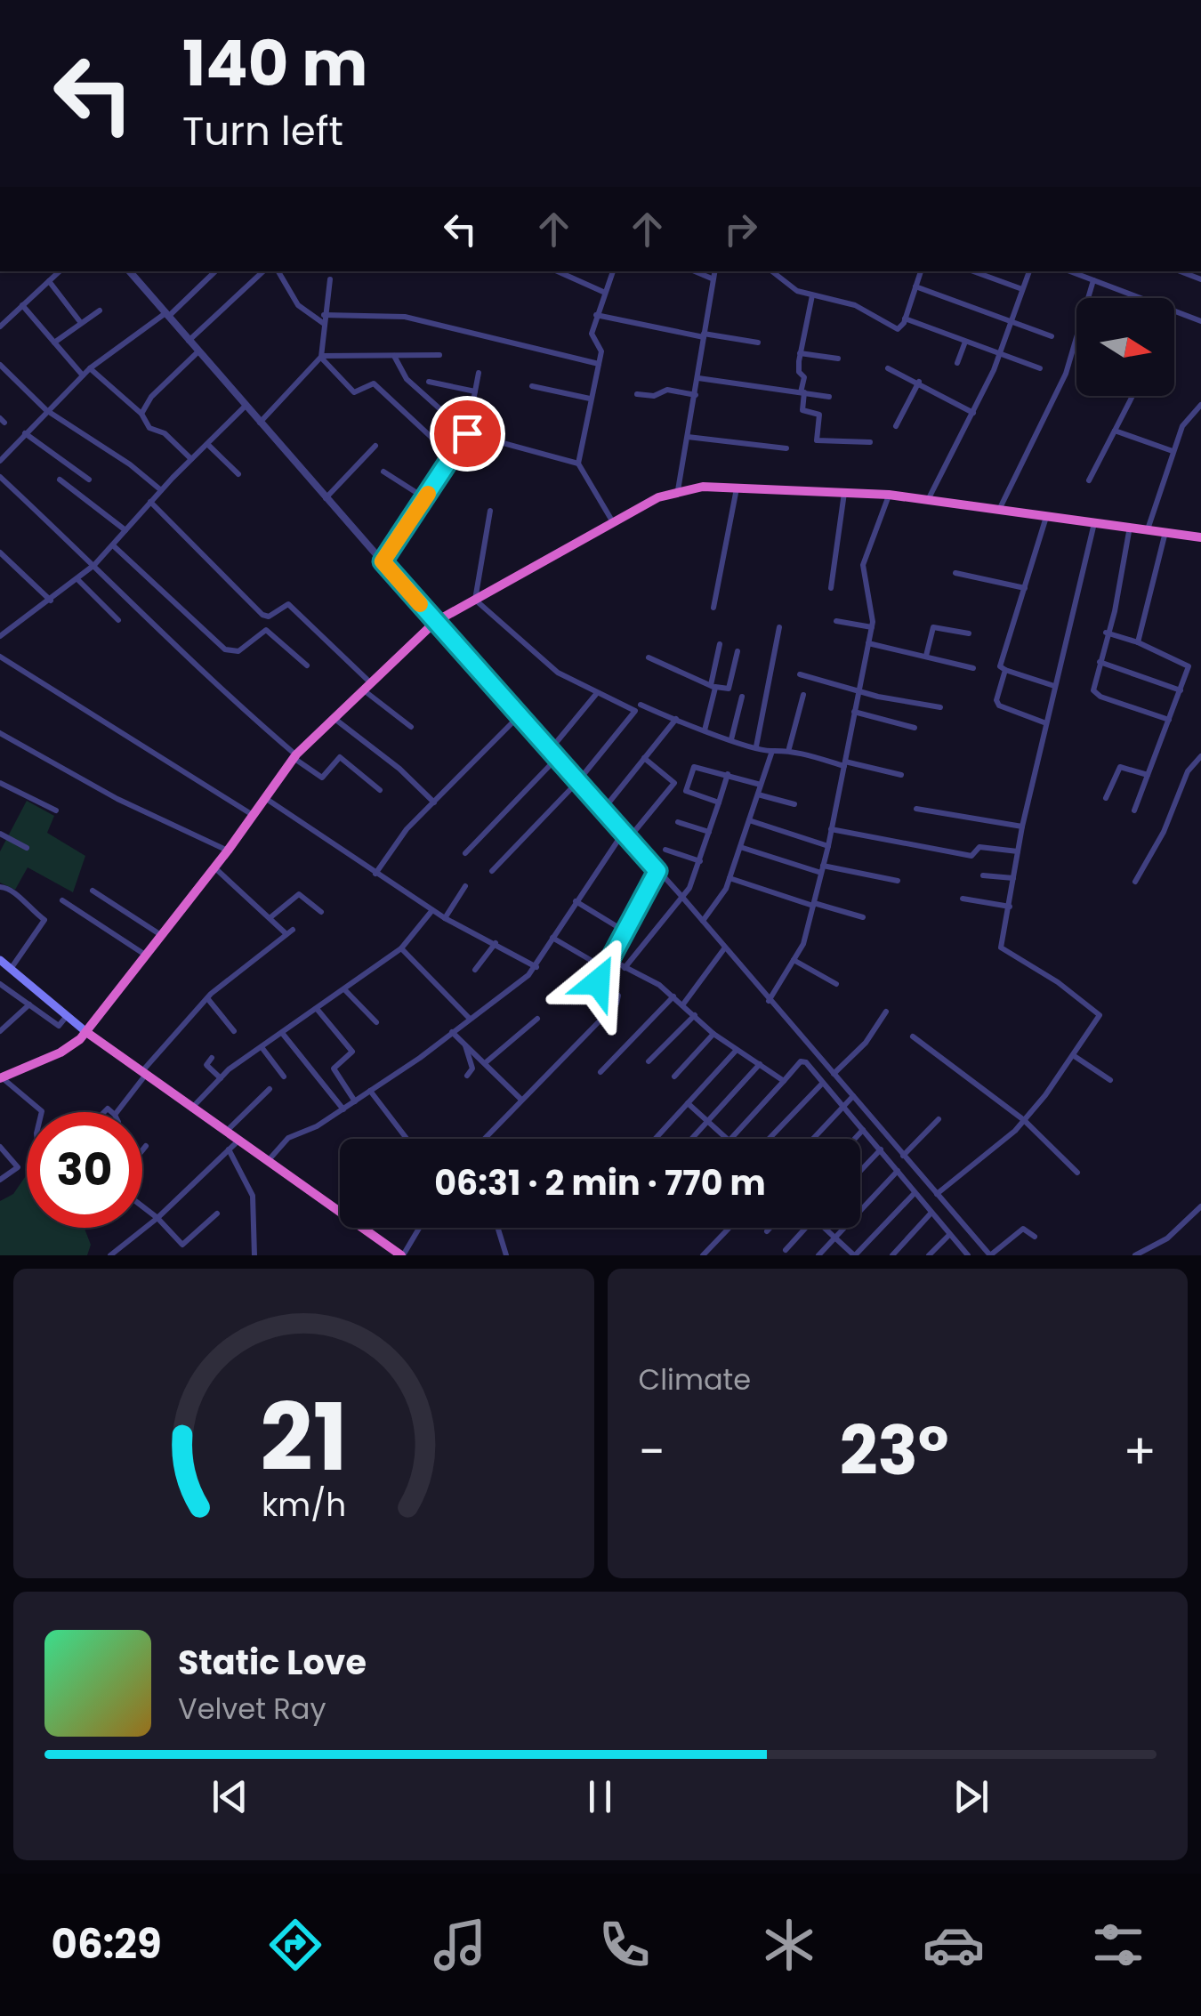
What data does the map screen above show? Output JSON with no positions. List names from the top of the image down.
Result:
{
  "north": "right",
  "page": {
    "turn": ["140 m", "Turn left"],
    "limit": "30",
    "trip": "06:31 · 2 min · 770 m",
    "tile": "Climate",
    "heat": ["−", "23°", "+"],
    "song": ["Static Love", "Velvet Ray"],
    "tabs": "06:29",
    "gauge": ["21", "km/h"]
  }
}
